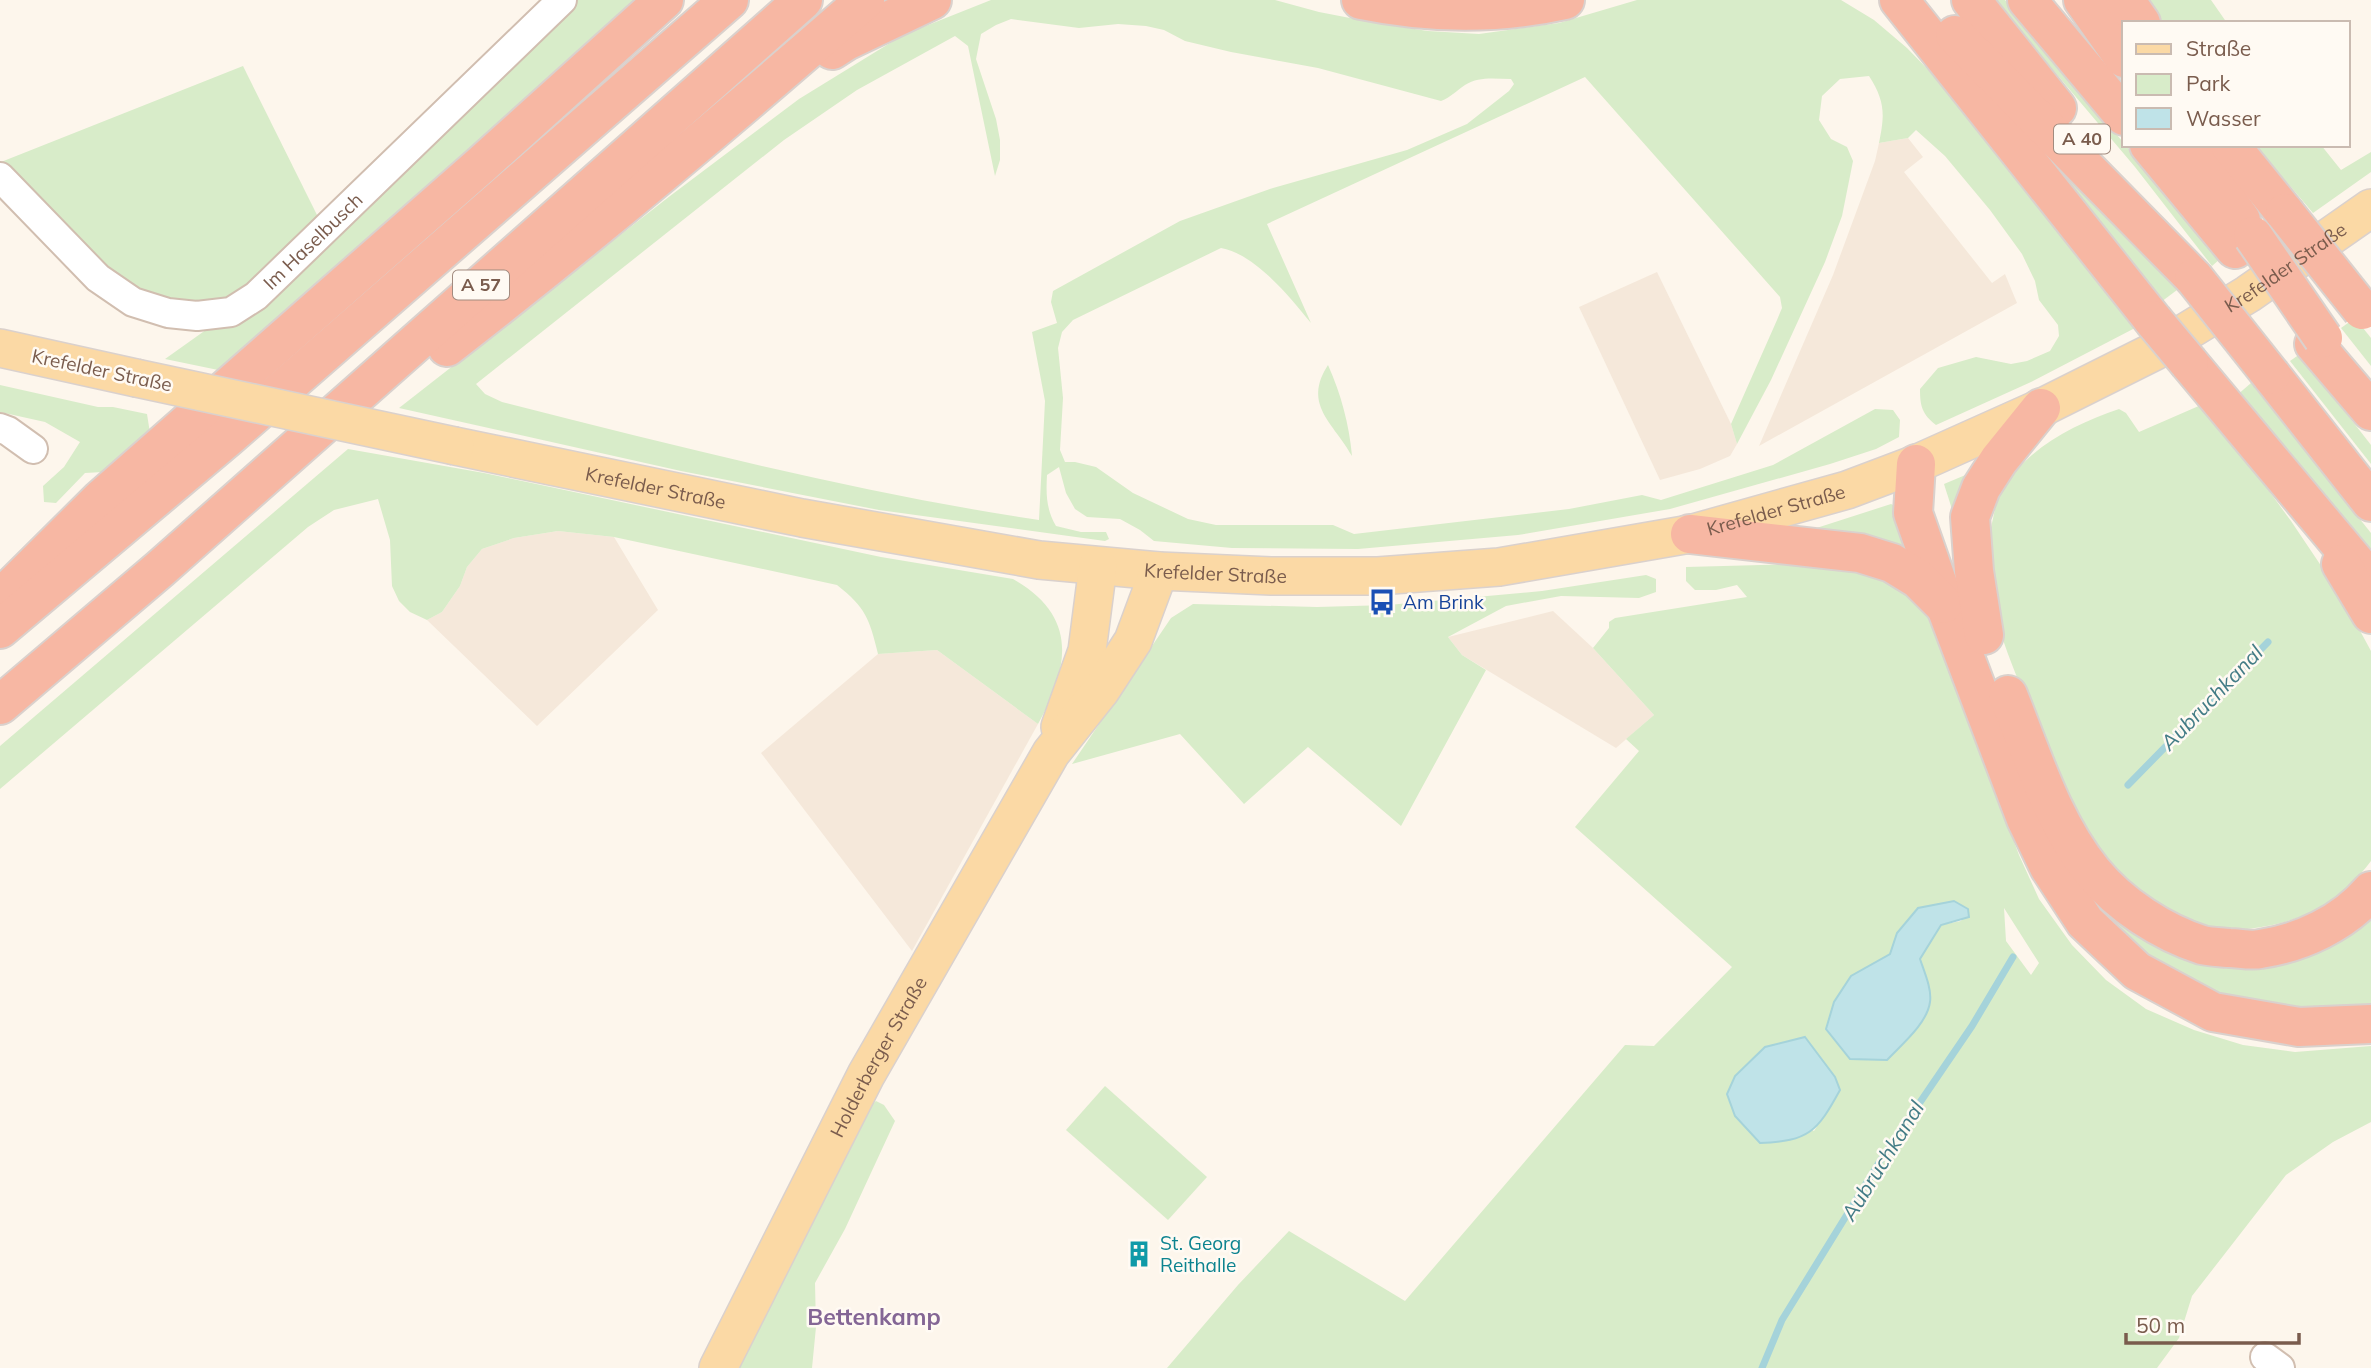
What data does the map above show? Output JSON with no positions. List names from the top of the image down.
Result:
{
  "streets": {
    "highway": ["A 40", "A 57"],
    "main road": ["Krefelder Straße", "Holderberger Straße"],
    "street": ["Im Haselbusch"]
  },
  "crossings": [
    ["Krefelder Straße", "Holderberger Straße"]
  ],
  "districts": ["Bettenkamp"],
  "water": ["Aubruchkanal"],
  "places": {
    "bus stop": ["Am Brink"],
    "building": ["St. Georg Reithalle"]
  },
  "legend": ["Straße", "Park", "Wasser"],
  "scale_bar": "50 m"
}
